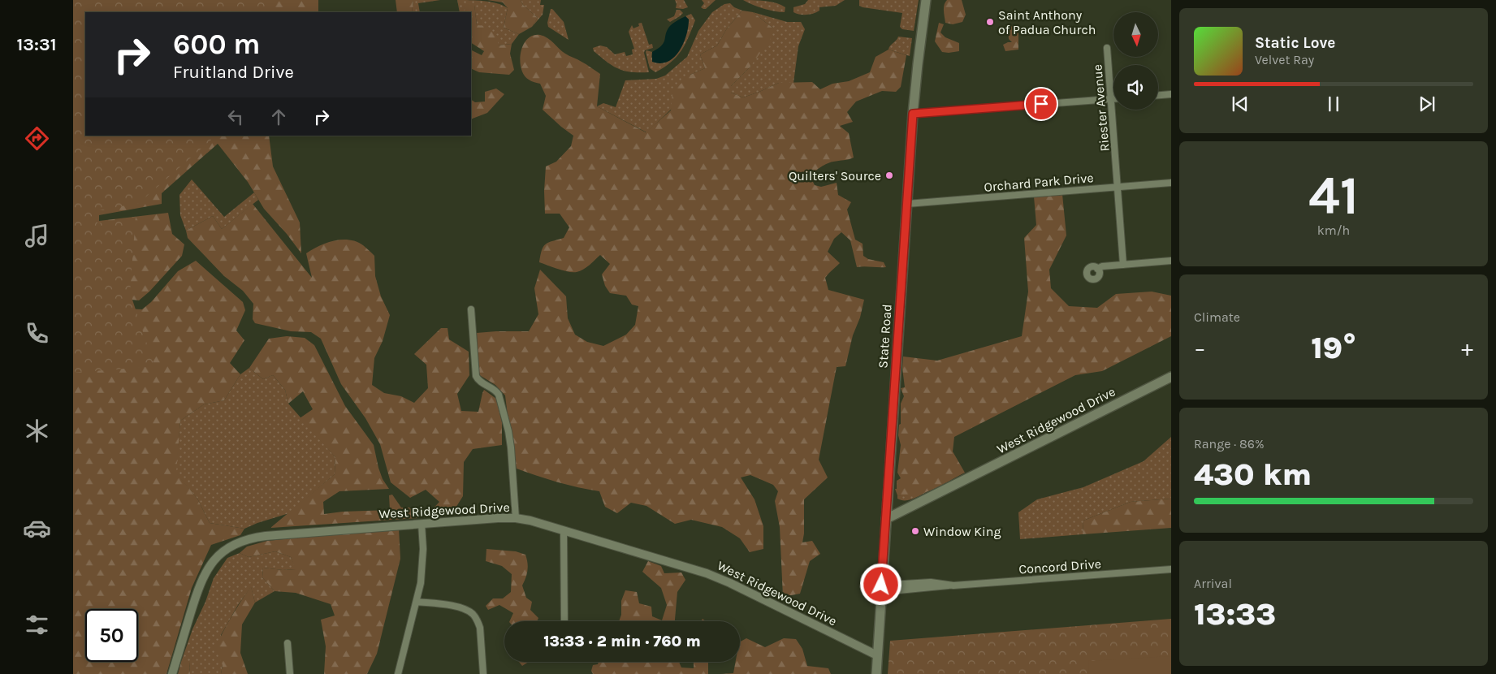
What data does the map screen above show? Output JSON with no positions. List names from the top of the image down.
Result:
{
  "streets": {
    "main road": ["State Road", "West Ridgewood Drive"],
    "street": ["Riester Avenue", "Orchard Park Drive", "Concord Drive"]
  },
  "crossings": [
    ["Riester Avenue", "Orchard Park Drive"],
    ["Orchard Park Drive", "State Road"],
    ["State Road", "West Ridgewood Drive"],
    ["State Road", "Concord Drive"]
  ],
  "places": ["Saint Anthony of Padua Church", "Quilters' Source", "Window King"],
  "north": "bottom",
  "page": {
    "tabs": "13:31",
    "turn": ["600 m", "Fruitland Drive"],
    "song": ["Static Love", "Velvet Ray"],
    "tile": [
      ["41", "km/h"],
      "Climate",
      ["Range · 86%", "430 km"],
      ["Arrival", "13:33"]
    ],
    "heat": ["−", "19°", "+"],
    "limit": "50",
    "trip": "13:33 · 2 min · 760 m"
  }
}
